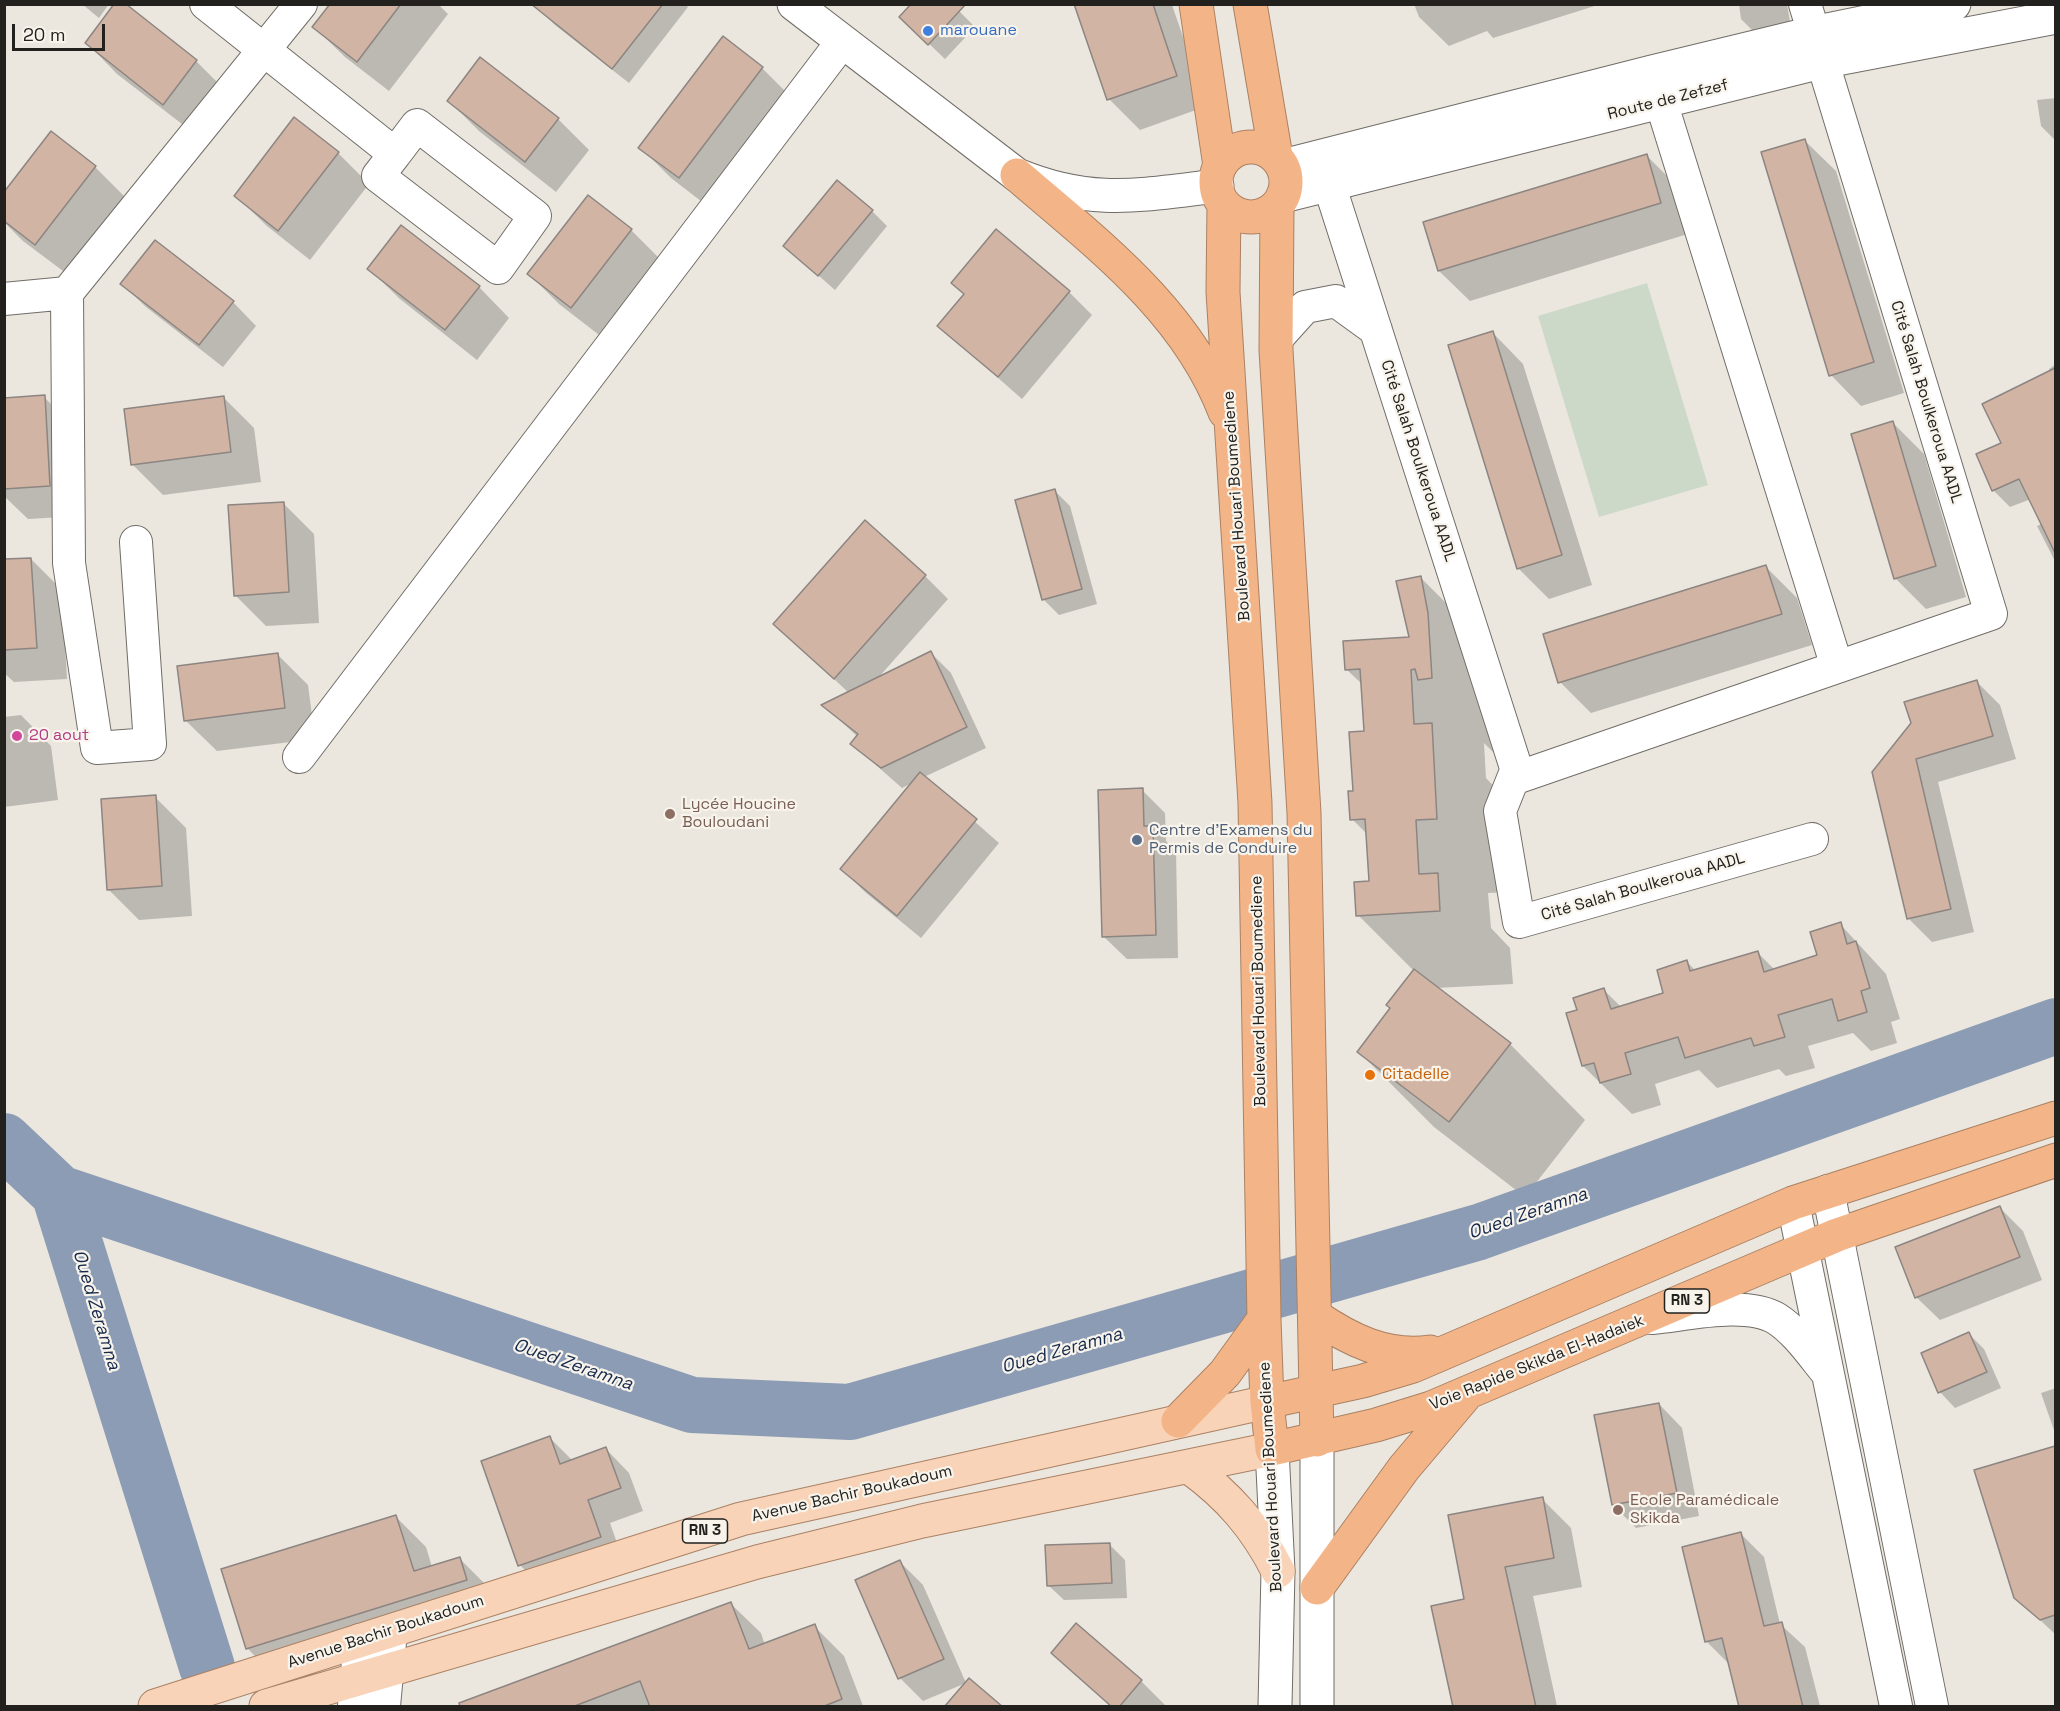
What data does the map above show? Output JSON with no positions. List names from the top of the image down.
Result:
{
  "streets": {
    "highway": [
      "Boulevard Houari Boumediene",
      "RN 3",
      "Voie Rapide Skikda El-Hadaiek",
      "Avenue Bachir Boukadoum"
    ],
    "main road": ["Route de Zefzef"],
    "street": ["Cité Salah Boulkeroua AADL"]
  },
  "crossings": [
    ["Route de Zefzef", "Cité Salah Boulkeroua AADL"],
    ["Route de Zefzef", "Boulevard Houari Boumediene"],
    ["Boulevard Houari Boumediene", "RN 3"],
    ["Boulevard Houari Boumediene", "Avenue Bachir Boukadoum"],
    ["RN 3", "Voie Rapide Skikda El-Hadaiek"],
    ["RN 3", "Avenue Bachir Boukadoum"]
  ],
  "water": ["Oued Zeramna"],
  "places": [
    "marouane",
    "20 aout",
    "Lycée Houcine Bouloudani",
    "Centre d'Examens du Permis de Conduire",
    "Citadelle",
    "Ecole Paramédicale Skikda"
  ],
  "scale_bar": "20 m"
}
